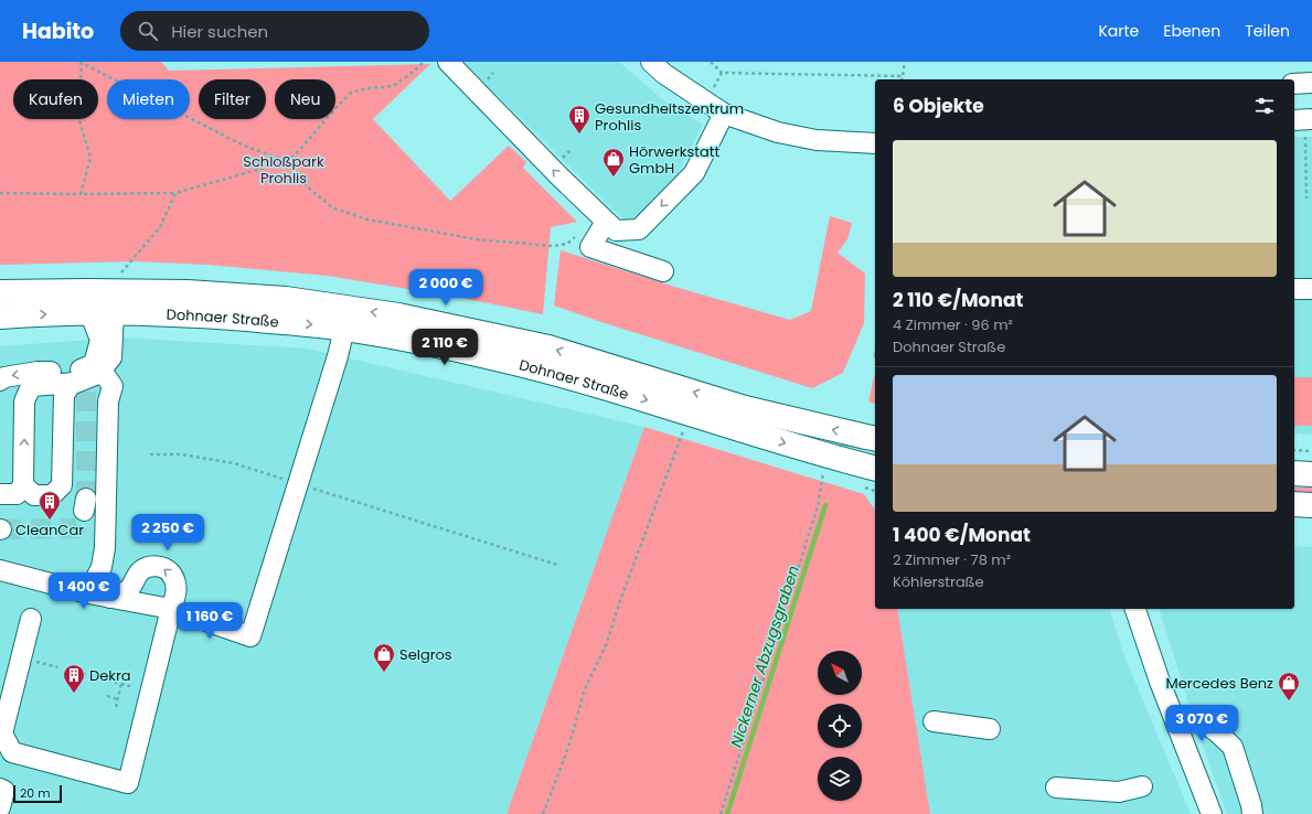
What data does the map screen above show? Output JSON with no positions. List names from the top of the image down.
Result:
{
  "streets": {
    "main road": ["Dohnaer Straße"]
  },
  "water": ["Nickerner Abzugsgraben"],
  "parks": ["Schloßpark Prohlis"],
  "places": {
    "building": ["Gesundheitszentrum Prohlis", "CleanCar", "Dekra"],
    "shop": ["Hörwerkstatt GmbH", "Selgros", "Mercedes Benz"]
  },
  "scale_bar": "20 m",
  "north": "top left",
  "page": {
    "header": "Habito",
    "search": "Hier suchen",
    "nav": ["Karte", "Ebenen", "Teilen"],
    "chip": [
      "Kaufen",
      "Mieten",
      "Filter",
      "Neu"
    ],
    "heading": "6 Objekte",
    "list": [
      {
        "name": "2 110 €/Monat",
        "note": "4 Zimmer · 96 m² · Dohnaer Straße"
      },
      {
        "name": "1 400 €/Monat",
        "note": "2 Zimmer · 78 m² · Köhlerstraße"
      }
    ],
    "price": [
      "2 000 €",
      "2 110 €",
      "2 250 €",
      "1 400 €",
      "1 160 €",
      "3 070 €"
    ],
    "scale": "20 m"
  }
}
